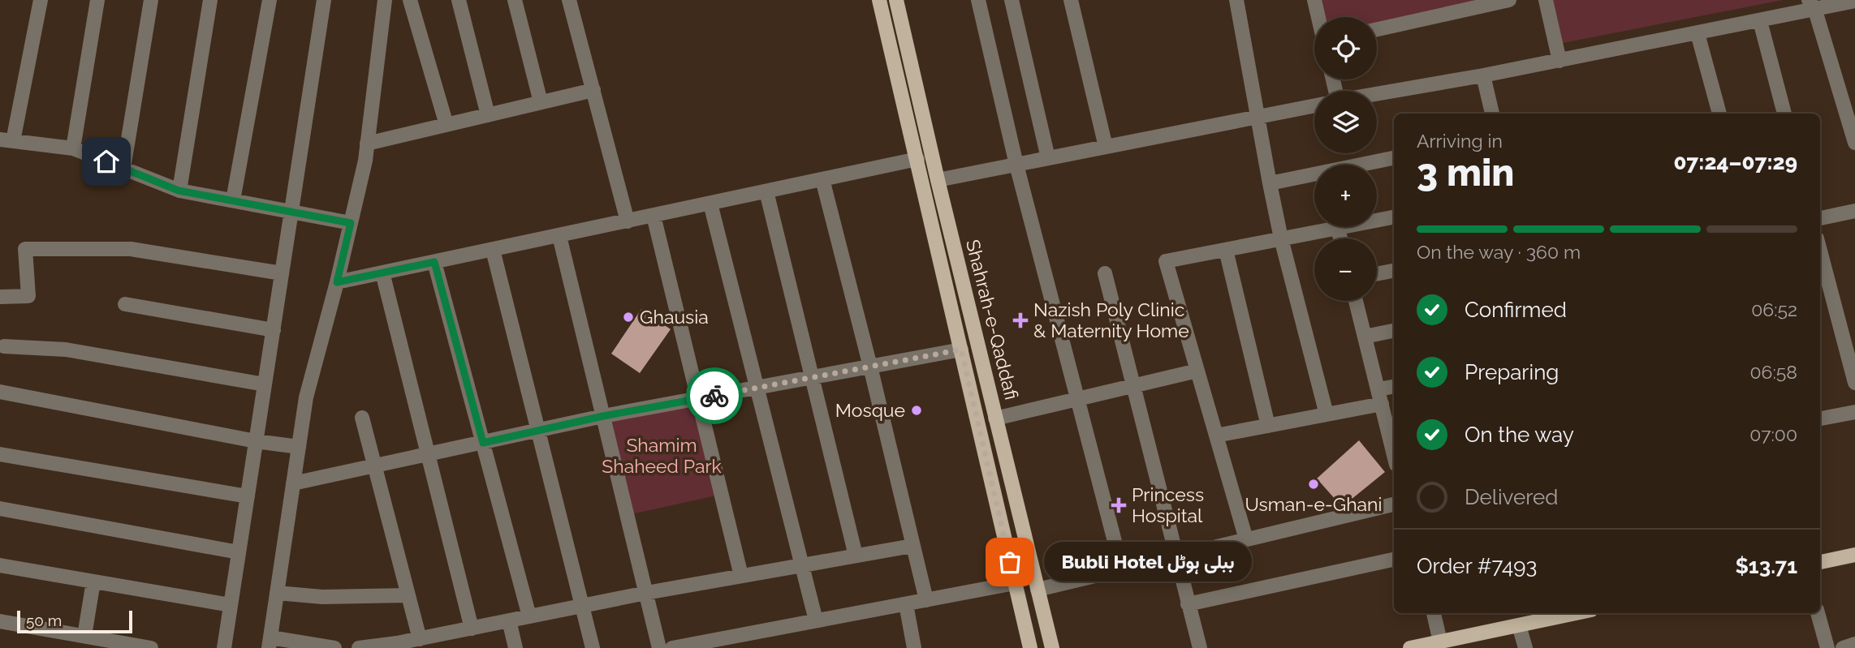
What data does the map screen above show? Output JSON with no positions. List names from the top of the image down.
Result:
{
  "streets": {
    "main road": ["Shahrah-e-Qaddafi"]
  },
  "parks": ["Shamim Shaheed Park"],
  "places": {
    "other": [
      "Ghausia",
      "Mosque",
      "Usman-e-Ghani",
      "Bubli Hotel ببلی ہوٹل"
    ],
    "health": ["Nazish Poly Clinic & Maternity Home", "Princess Hospital"]
  },
  "scale_bar": "50 m",
  "page": {
    "map_buttons": ["+", "−"],
    "heading": ["3 min", "Arriving in", "07:24–07:29"],
    "panel": ["Order #7493", "$13.71"],
    "bar": "On the way · 360 m",
    "list": [
      ["Confirmed", "06:52"],
      ["Preparing", "06:58"],
      ["On the way", "07:00"],
      "Delivered"
    ],
    "bubble": "Bubli Hotel ببلی ہوٹل",
    "scale": "50 m"
  }
}
